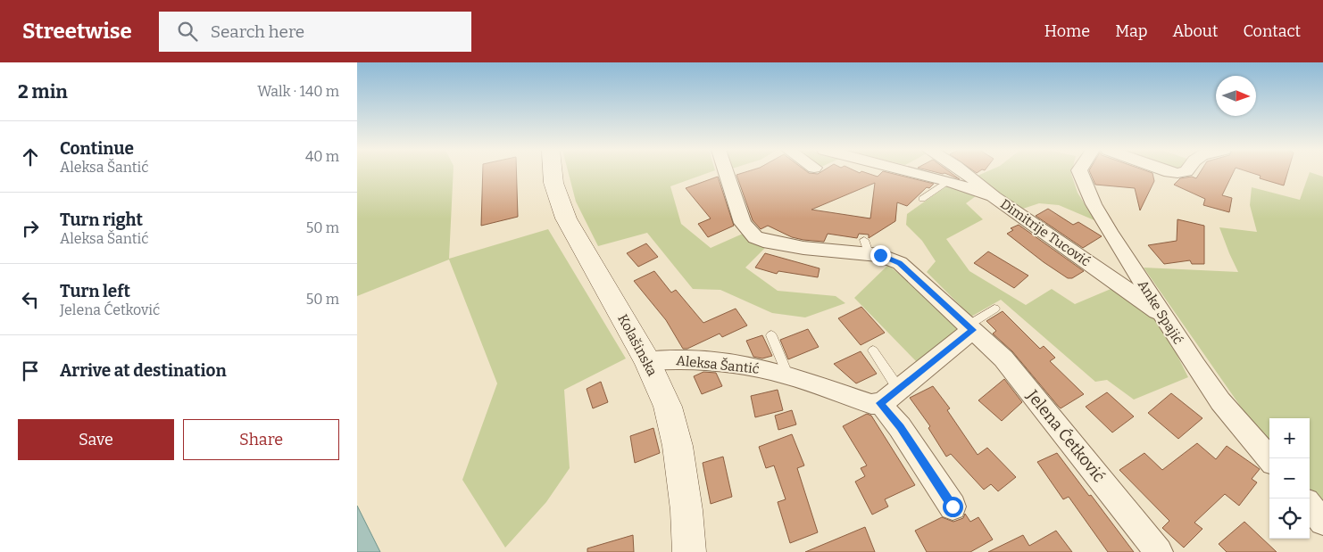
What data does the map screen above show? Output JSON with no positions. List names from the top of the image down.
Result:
{
  "streets": {
    "main road": ["Kolašinska"],
    "street": [
      "Dimitrije Tucović",
      "Anke Spajić",
      "Aleksa Šantić",
      "Jelena Ćetković"
    ]
  },
  "crossings": [
    ["Dimitrije Tucović", "Anke Spajić"],
    ["Kolašinska", "Aleksa Šantić"]
  ],
  "north": "right",
  "page": {
    "header": "Streetwise",
    "search": "Search here",
    "nav": [
      "Home",
      "Map",
      "About",
      "Contact"
    ],
    "heading": ["2 min", "Walk · 140 m"],
    "list": [
      ["Continue", "Aleksa Šantić", "40 m"],
      ["Turn right", "Aleksa Šantić", "50 m"],
      ["Turn left", "Jelena Ćetković", "50 m"],
      "Arrive at destination"
    ],
    "buttons": ["Save", "Share"],
    "map_buttons": ["+", "−"]
  }
}
